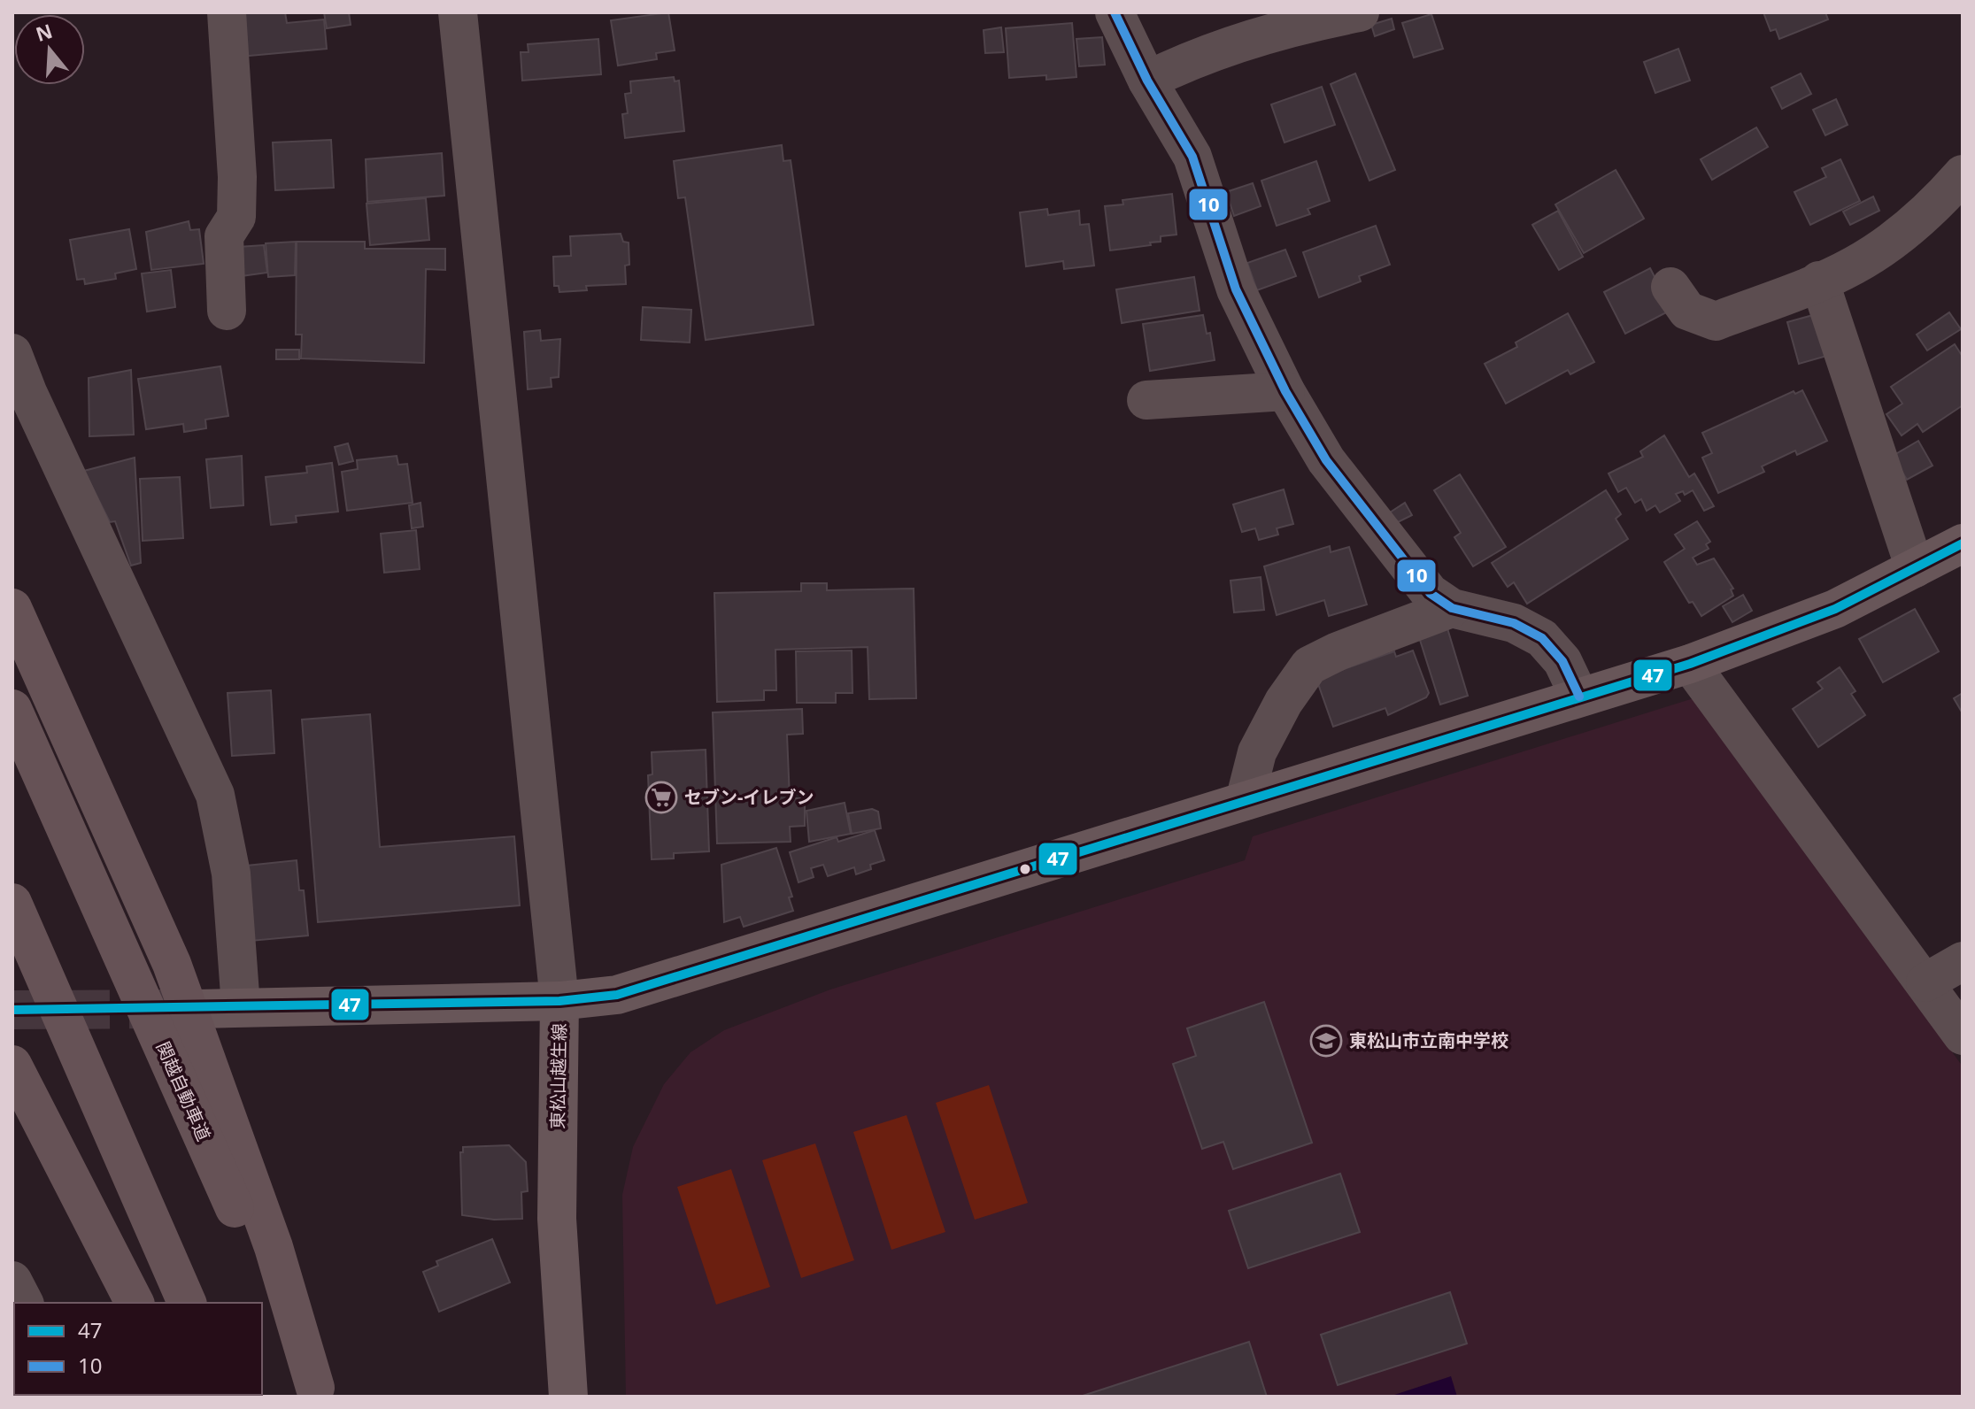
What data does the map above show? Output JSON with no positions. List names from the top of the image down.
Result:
{
  "streets": {
    "highway": ["関越自動車道"],
    "main road": ["東松山越生線"]
  },
  "places": {
    "supermarket": ["セブン-イレブン"],
    "school or university": ["東松山市立南中学校"]
  },
  "lines": ["transit line 10", "transit line 47"],
  "legend": ["47", "10"],
  "north": "top"
}
